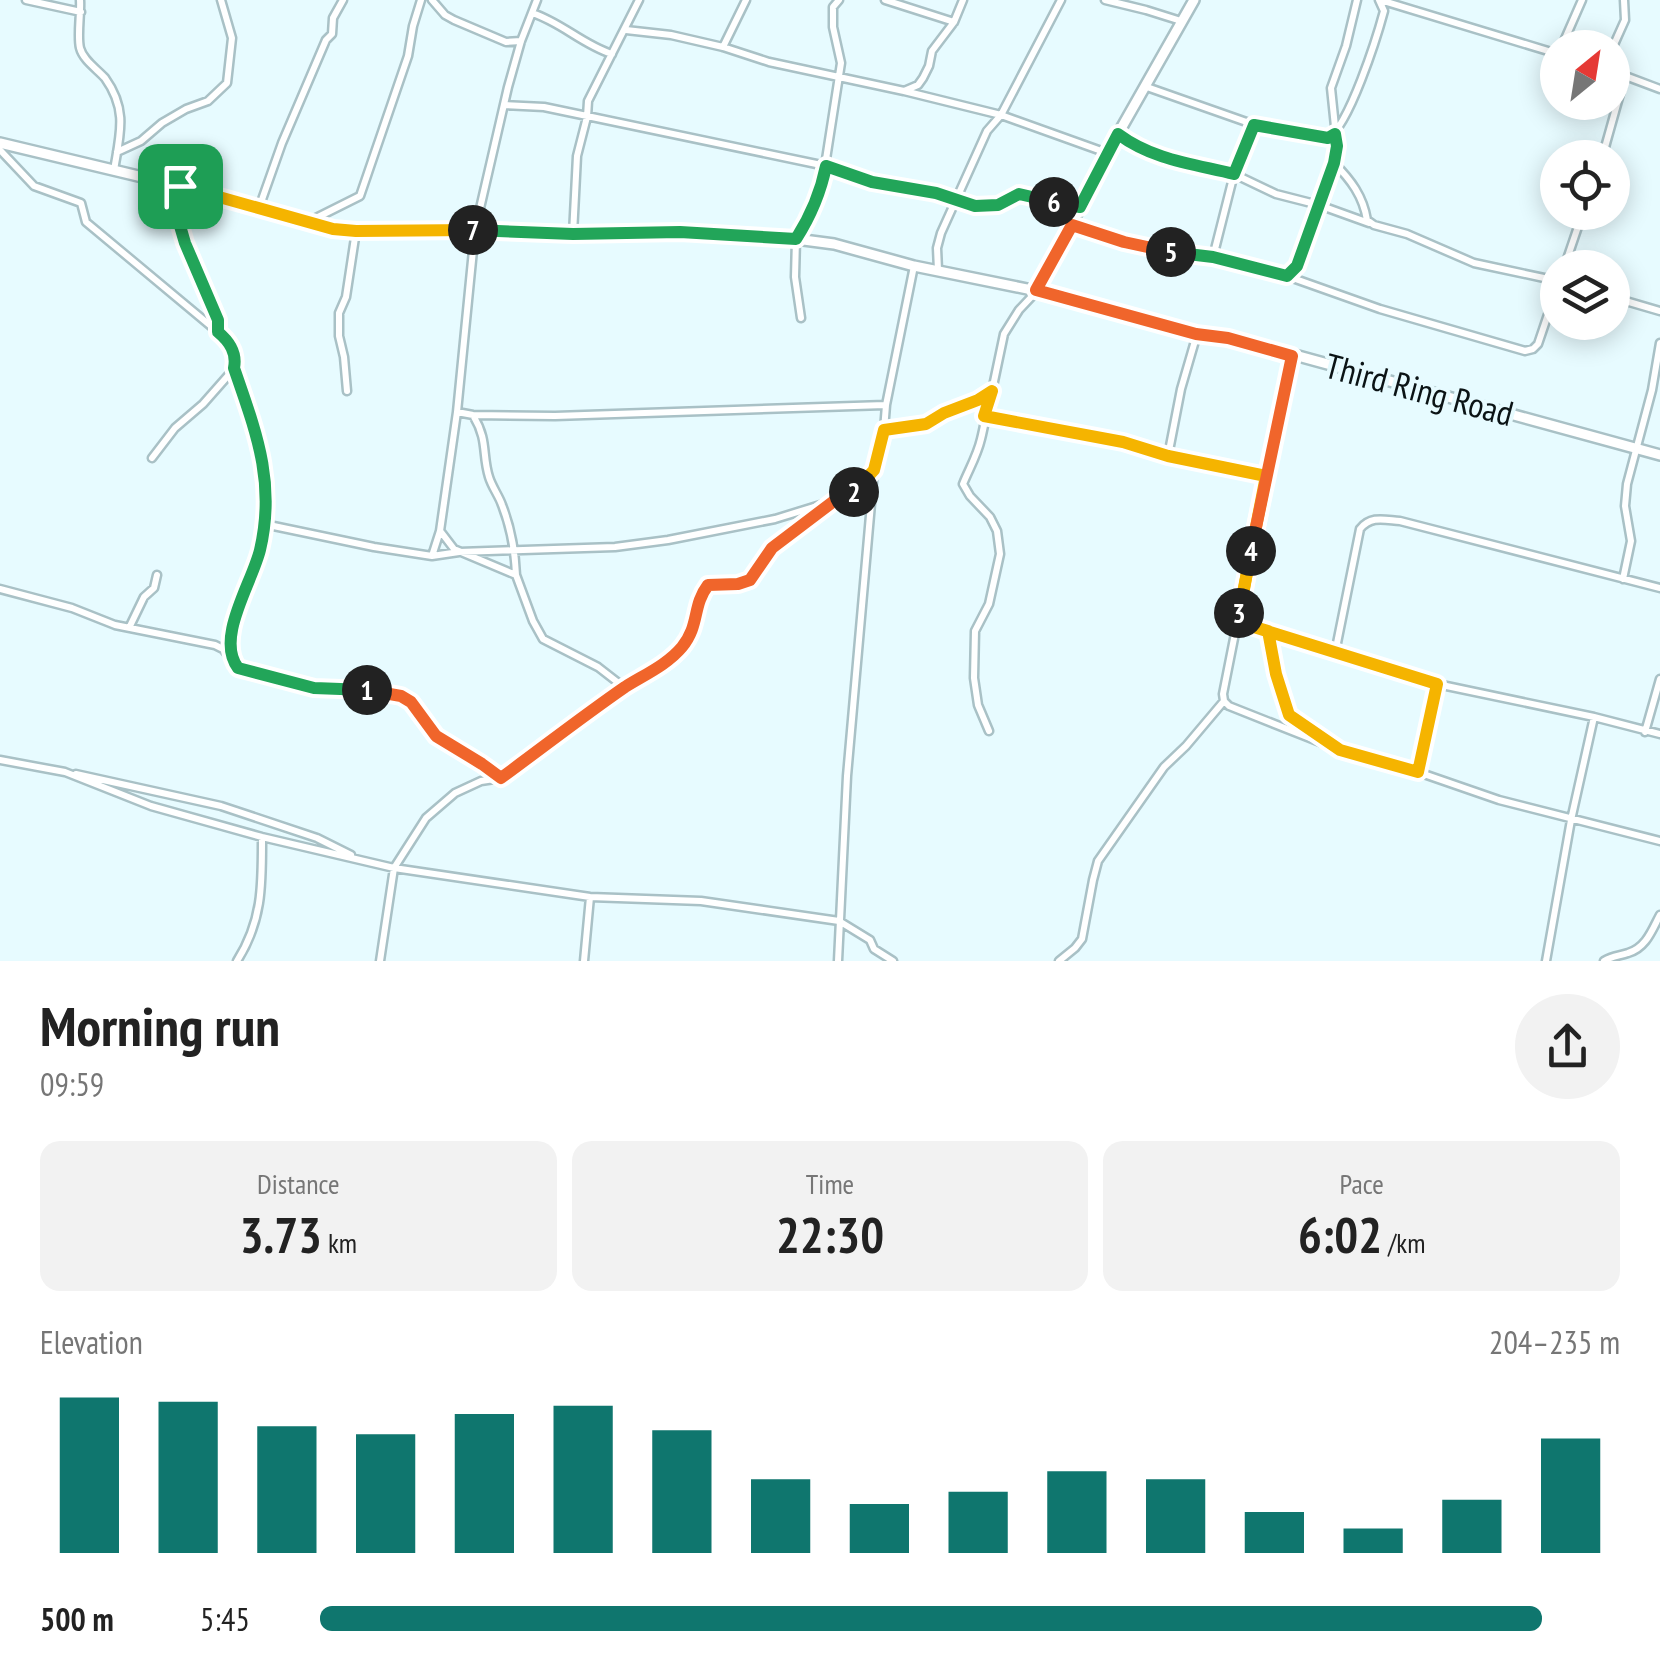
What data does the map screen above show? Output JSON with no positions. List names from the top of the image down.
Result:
{
  "streets": {
    "street": ["Third Ring Road"]
  },
  "north": "top right",
  "page": {
    "pins": [
      "6",
      "7",
      "5",
      "2",
      "4",
      "3",
      "1"
    ],
    "heading": ["Morning run", "09:59"],
    "stats": [
      ["Distance", "3.73 km"],
      ["Time", "22:30"],
      ["Pace", "6:02 /km"]
    ],
    "chart": ["Elevation", "204–235 m"],
    "list": [
      {
        "name": "500 m",
        "note": "5:45"
      }
    ]
  }
}
